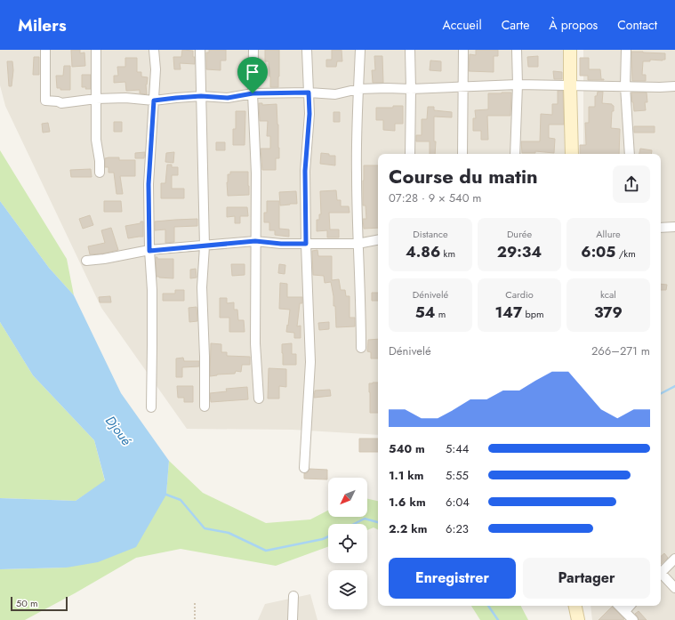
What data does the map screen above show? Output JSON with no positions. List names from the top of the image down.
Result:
{
  "water": ["Djoué"],
  "scale_bar": "50 m",
  "north": "bottom left",
  "page": {
    "header": "Milers",
    "nav": [
      "Accueil",
      "Carte",
      "À propos",
      "Contact"
    ],
    "heading": ["Course du matin", "07:28 · 9 × 540 m"],
    "stats": [
      ["Distance", "4.86 km"],
      ["Durée", "29:34"],
      ["Allure", "6:05 /km"],
      ["Dénivelé", "54 m"],
      ["Cardio", "147 bpm"],
      ["kcal", "379"]
    ],
    "chart": ["Dénivelé", "266–271 m"],
    "list": [
      {
        "name": "540 m",
        "note": "5:44"
      },
      {
        "name": "1.1 km",
        "note": "5:55"
      },
      {
        "name": "1.6 km",
        "note": "6:04"
      },
      {
        "name": "2.2 km",
        "note": "6:23"
      }
    ],
    "buttons": ["Enregistrer", "Partager"],
    "scale": "50 m"
  }
}
